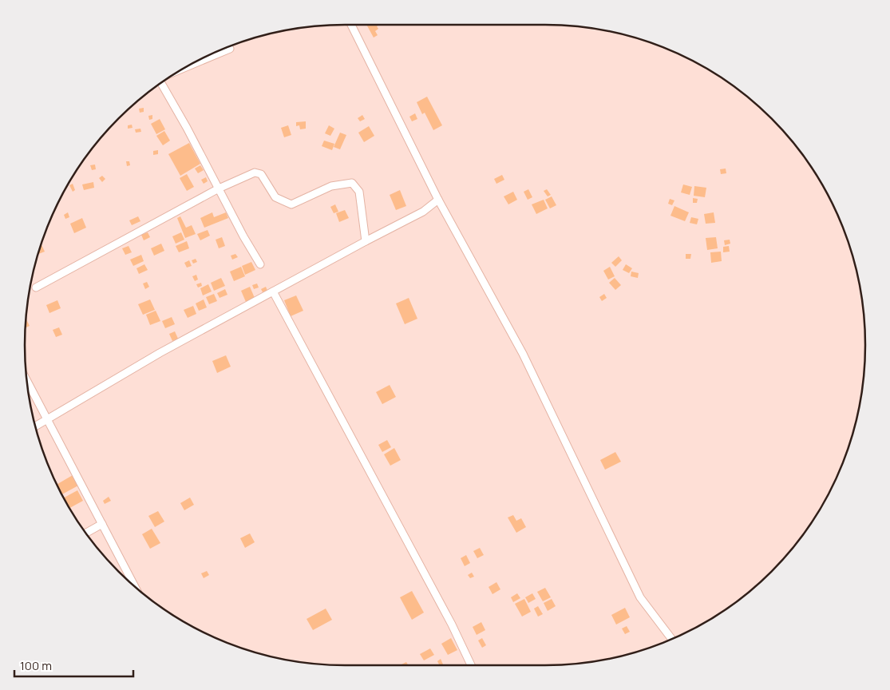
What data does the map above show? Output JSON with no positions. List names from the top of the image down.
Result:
{
  "scale_bar": "100 m"
}
